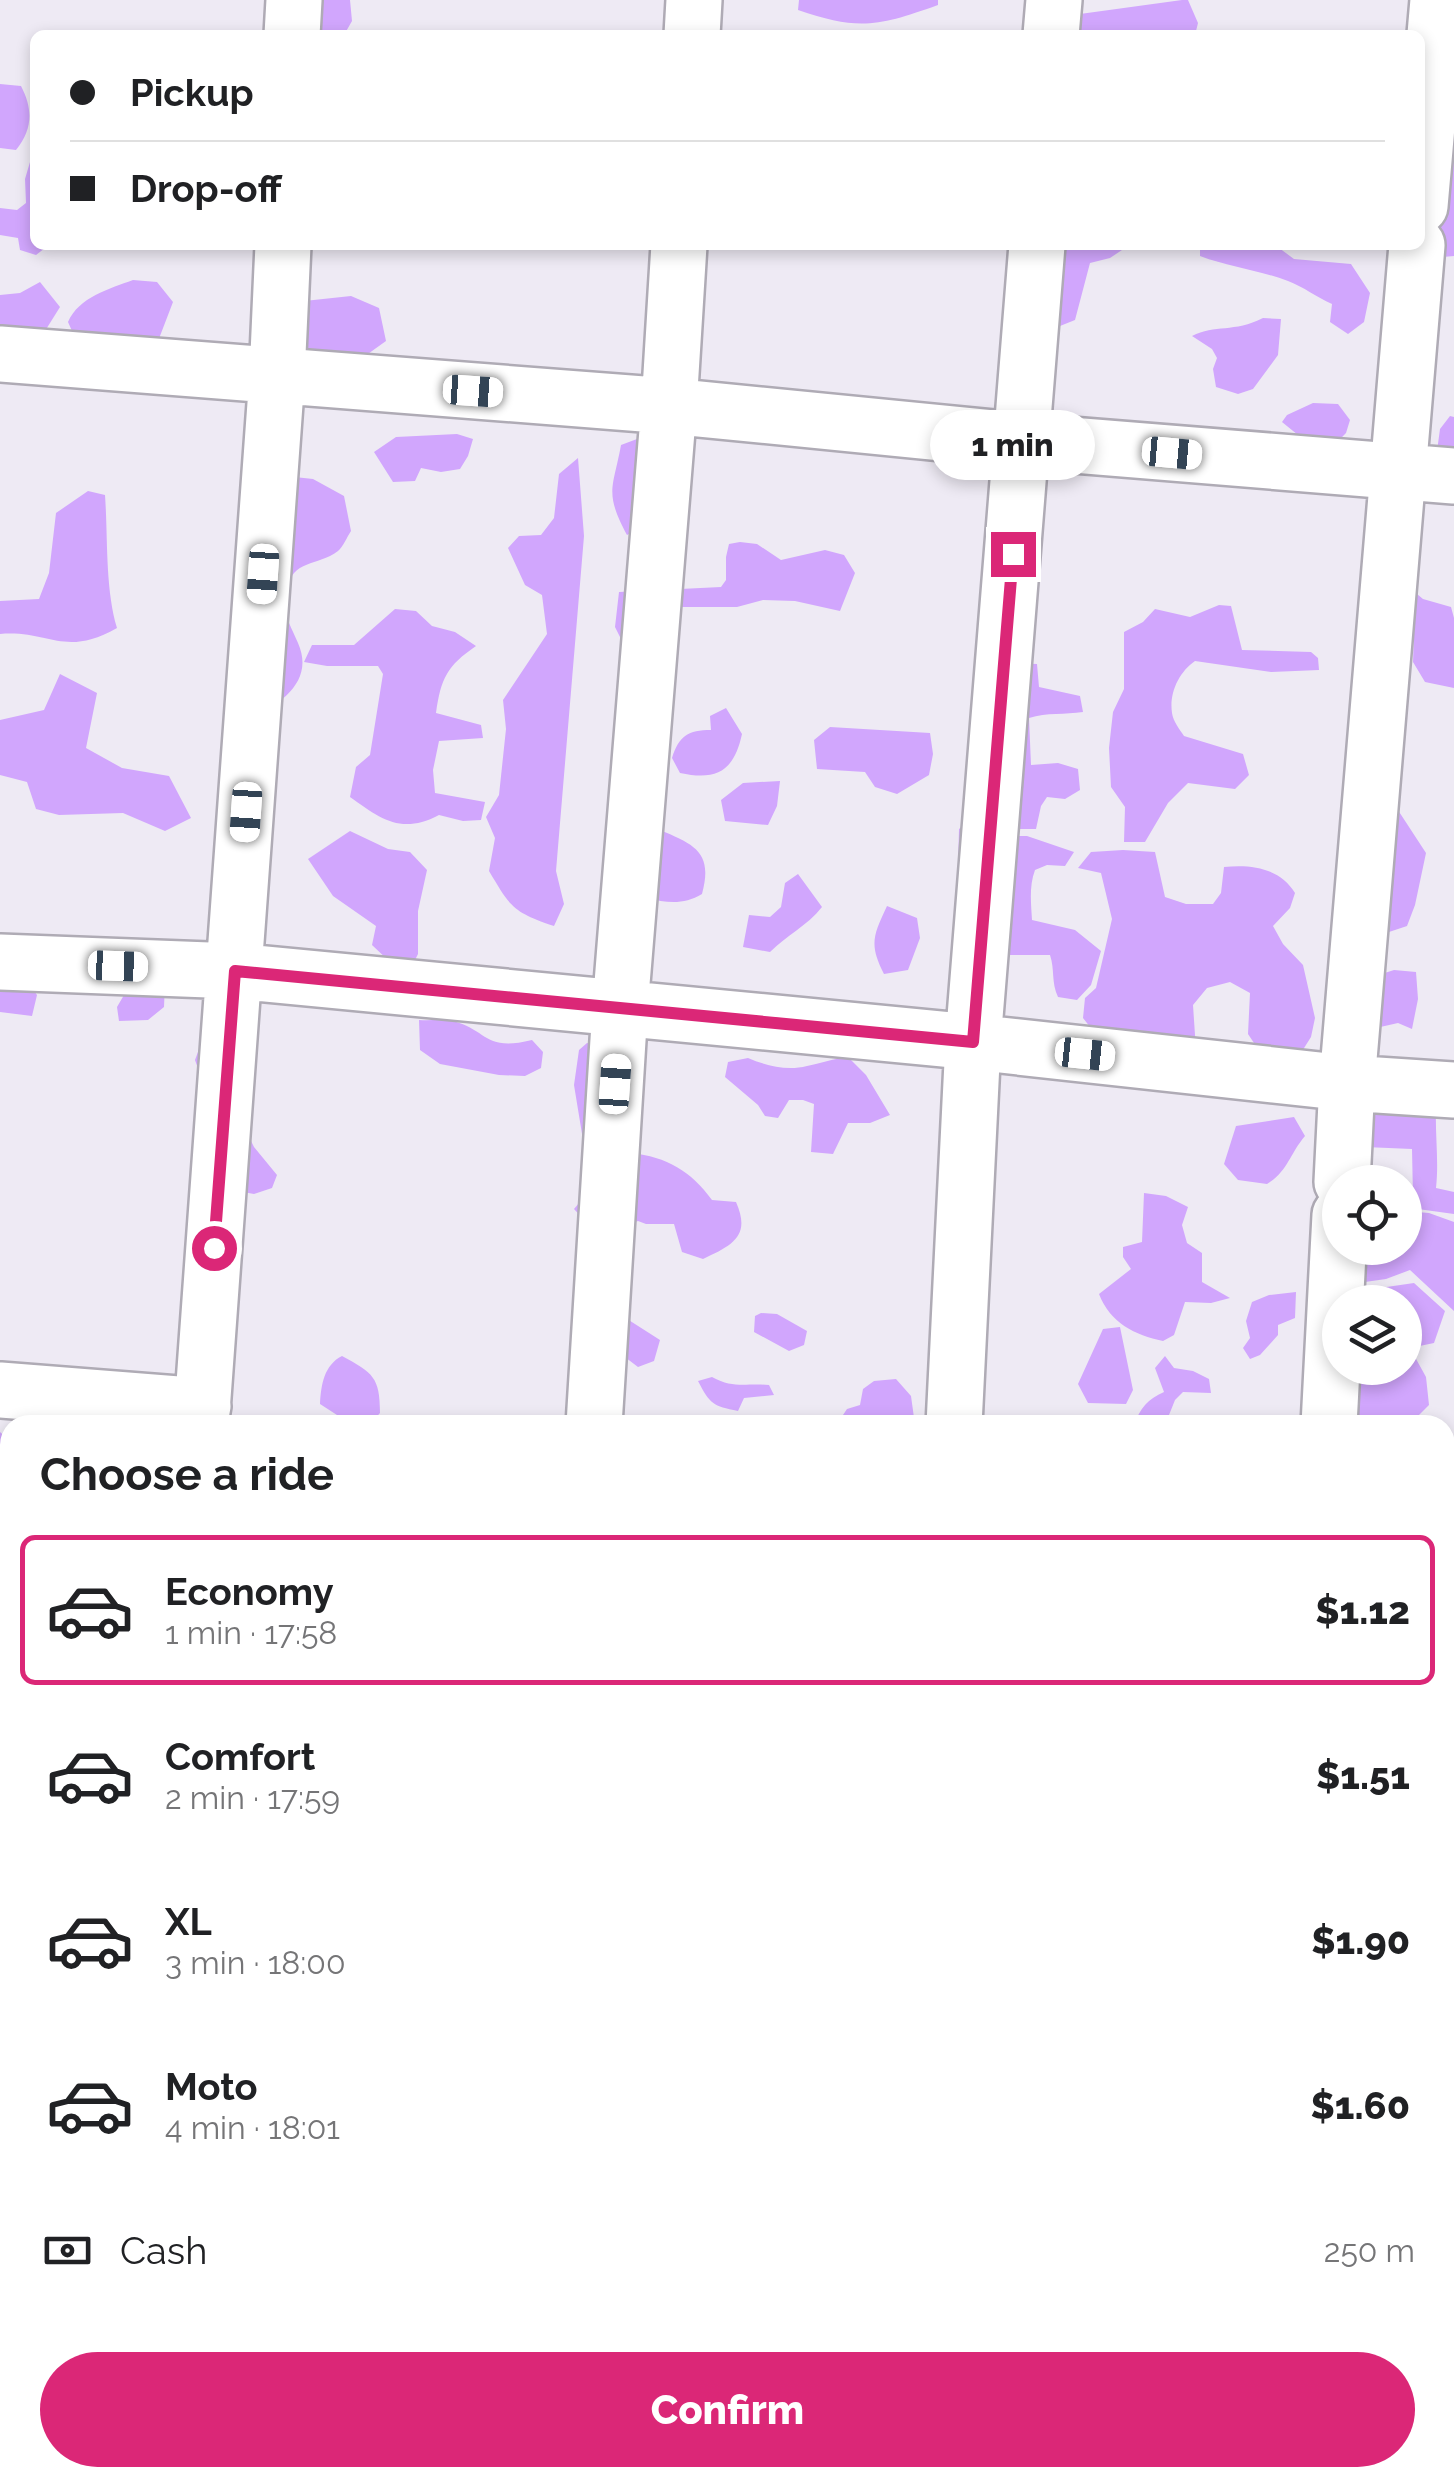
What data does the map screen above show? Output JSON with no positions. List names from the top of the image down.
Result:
{
  "page": {
    "banner": ["Pickup", "Drop-off"],
    "bubble": "1 min",
    "heading": "Choose a ride",
    "list": [
      {
        "name": "Economy",
        "note": "1 min · 17:58",
        "value": "$1.12"
      },
      {
        "name": "Comfort",
        "note": "2 min · 17:59",
        "value": "$1.51"
      },
      {
        "name": "XL",
        "note": "3 min · 18:00",
        "value": "$1.90"
      },
      {
        "name": "Moto",
        "note": "4 min · 18:01",
        "value": "$1.60"
      }
    ],
    "pay": ["Cash", "250 m"],
    "buttons": "Confirm"
  }
}
